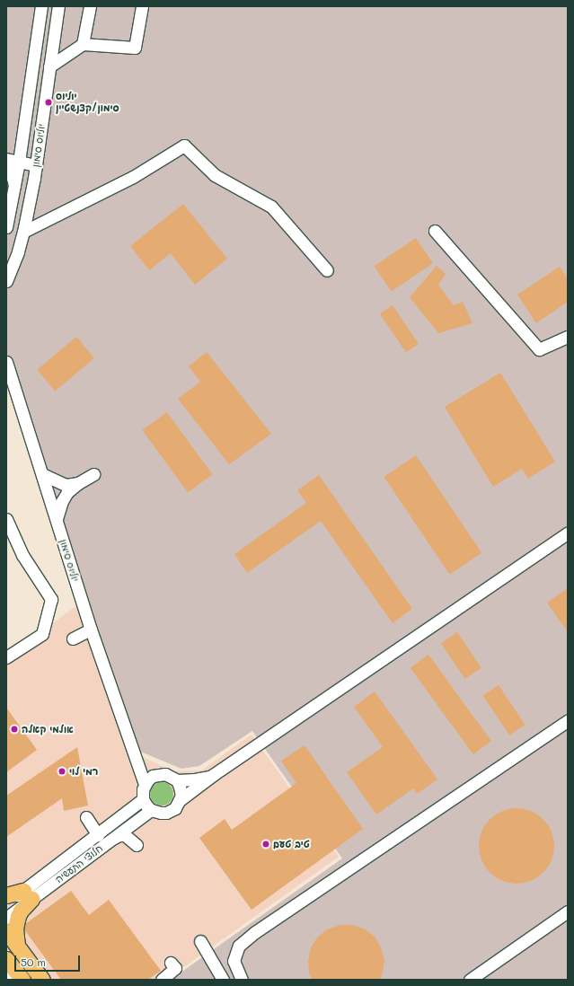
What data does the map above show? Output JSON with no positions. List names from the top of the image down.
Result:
{
  "streets": {
    "street": ["יוליוס סימון", "חלוצי התעשיה"]
  },
  "crossings": [
    ["יוליוס סימון", "חלוצי התעשיה"]
  ],
  "places": [
    "יוליוס סימון/קצנשטיין",
    "אולמי קאלה",
    "רמי לוי",
    "טיב טעם"
  ],
  "scale_bar": "50 m"
}
